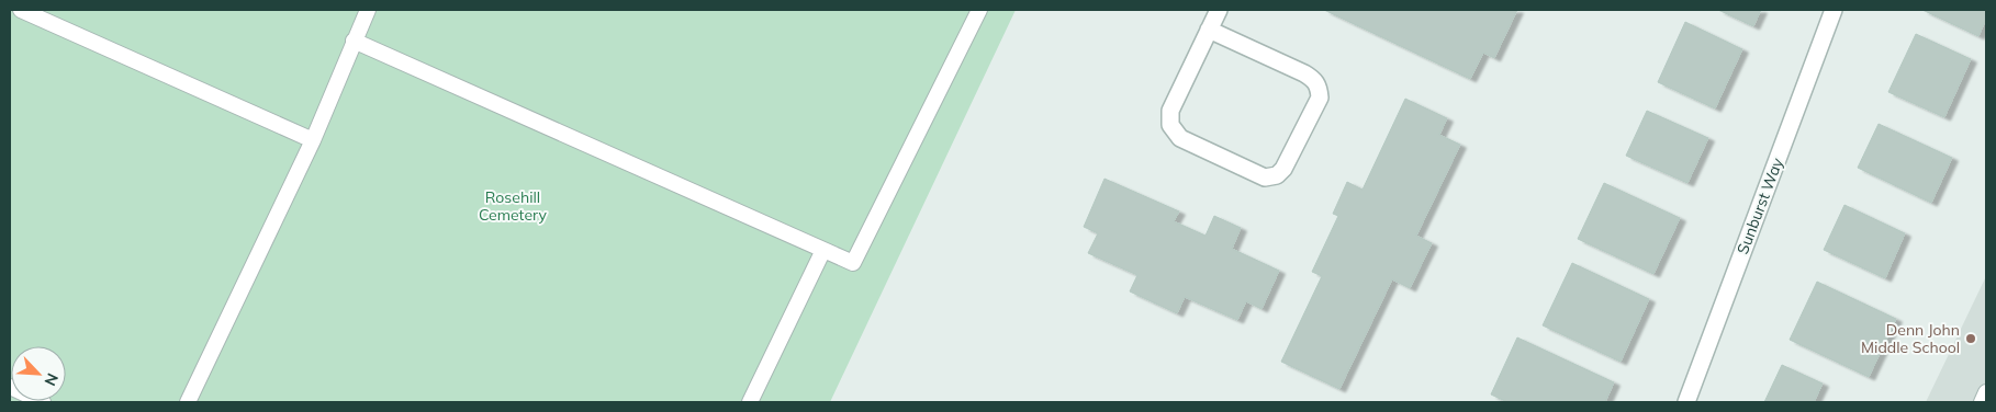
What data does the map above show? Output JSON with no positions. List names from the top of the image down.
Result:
{
  "streets": {
    "street": ["Sunburst Way"]
  },
  "parks": ["Rosehill Cemetery"],
  "places": ["Denn John Middle School"],
  "north": "bottom right"
}
